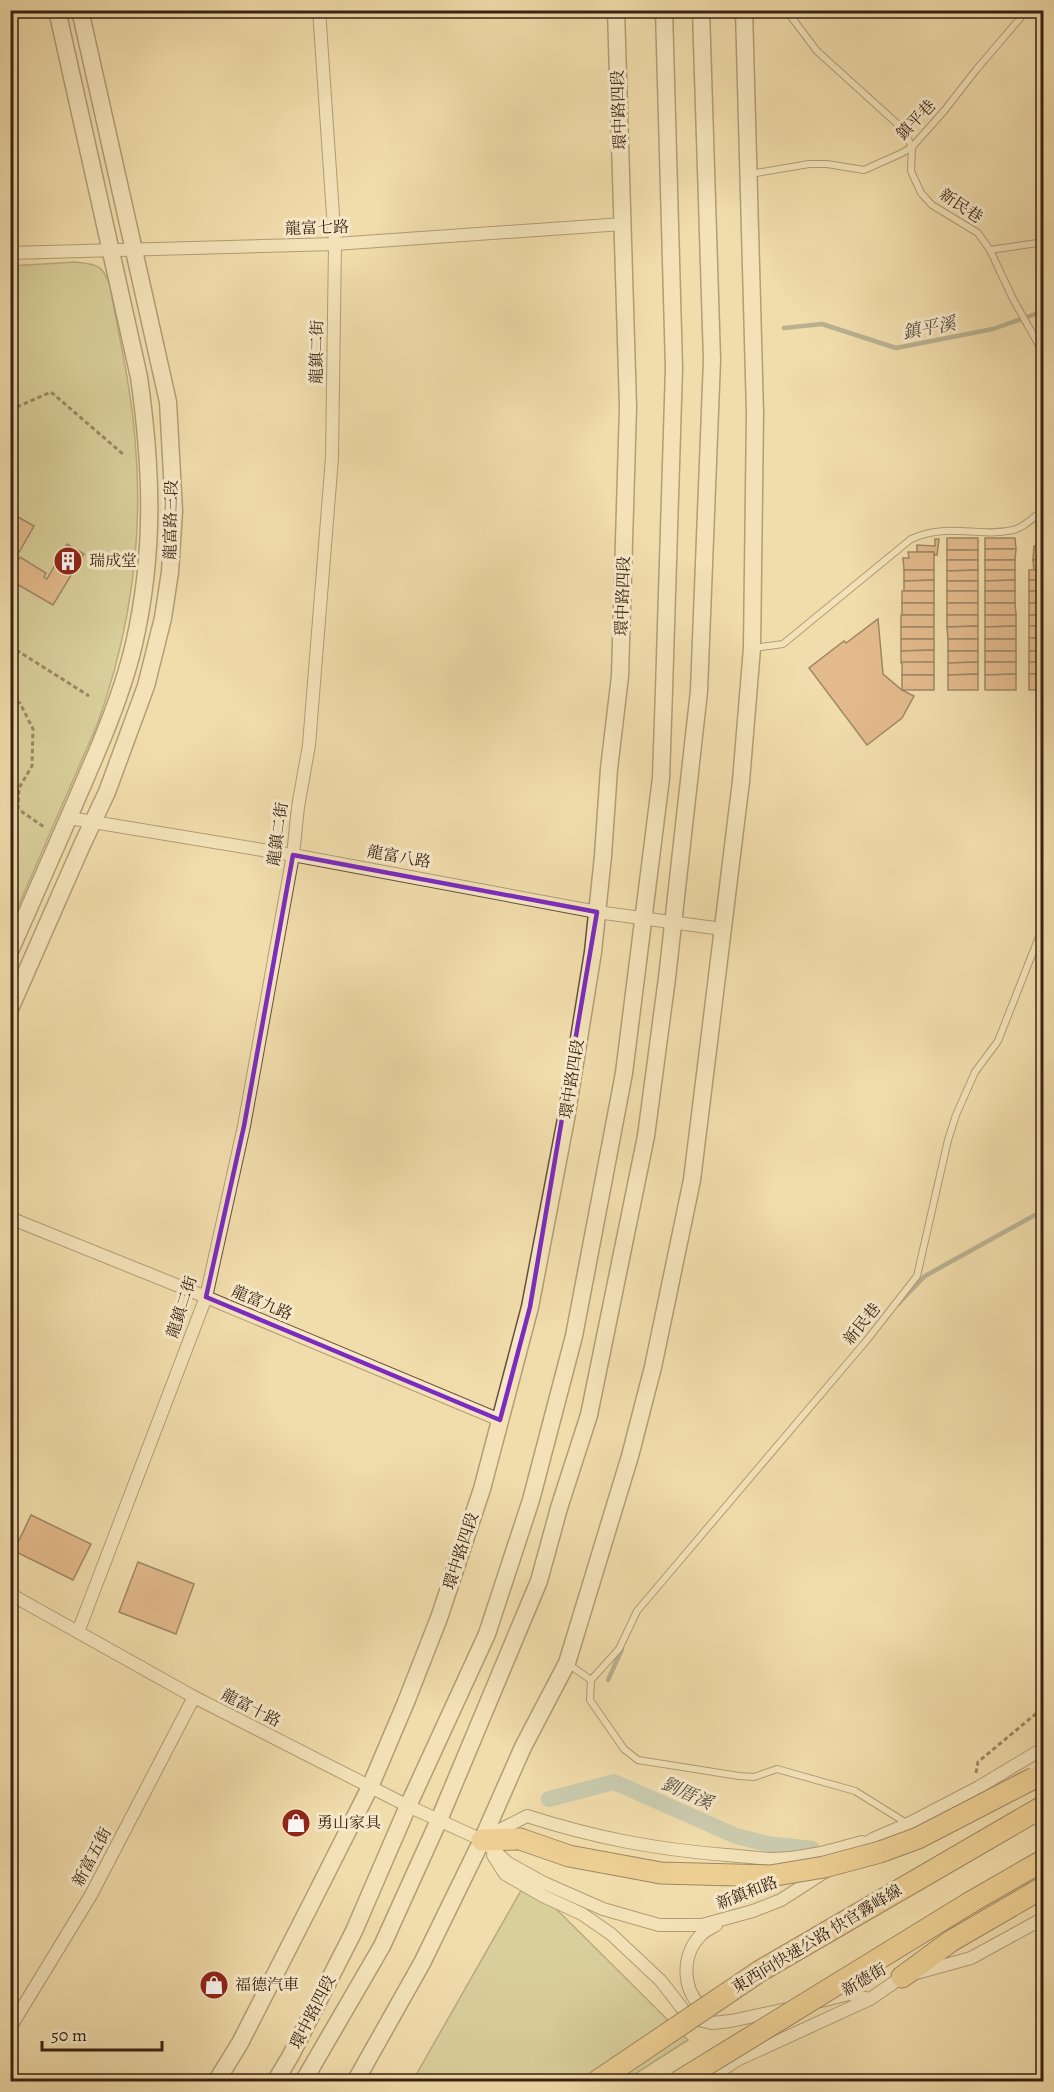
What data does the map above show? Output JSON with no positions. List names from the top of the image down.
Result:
{
  "streets": {
    "highway": ["東西向快速公路 快官霧峰線"],
    "street": [
      "環中路四段",
      "龍富七路",
      "龍鎮二街",
      "龍富路三段",
      "龍富八路",
      "龍富九路",
      "龍富十路",
      "新富五街",
      "新鎮和路",
      "新德街"
    ],
    "lane": ["鎮平巷", "新民巷"]
  },
  "crossings": [
    ["環中路四段", "龍富七路"],
    ["環中路四段", "龍富八路"],
    ["環中路四段", "龍富九路"],
    ["環中路四段", "龍富十路"],
    ["鎮平巷", "新民巷"],
    ["龍富七路", "龍鎮二街"],
    ["龍富七路", "龍富路三段"],
    ["龍鎮二街", "龍富八路"],
    ["龍鎮二街", "龍富九路"],
    ["龍鎮二街", "龍富十路"],
    ["龍富路三段", "龍富八路"],
    ["龍富十路", "新富五街"],
    ["龍富十路", "新鎮和路"]
  ],
  "water": ["鎮平溪", "劉厝溪"],
  "places": {
    "building": ["瑞成堂"],
    "shop": ["勇山家具", "福德汽車"]
  },
  "scale_bar": "50 m"
}
